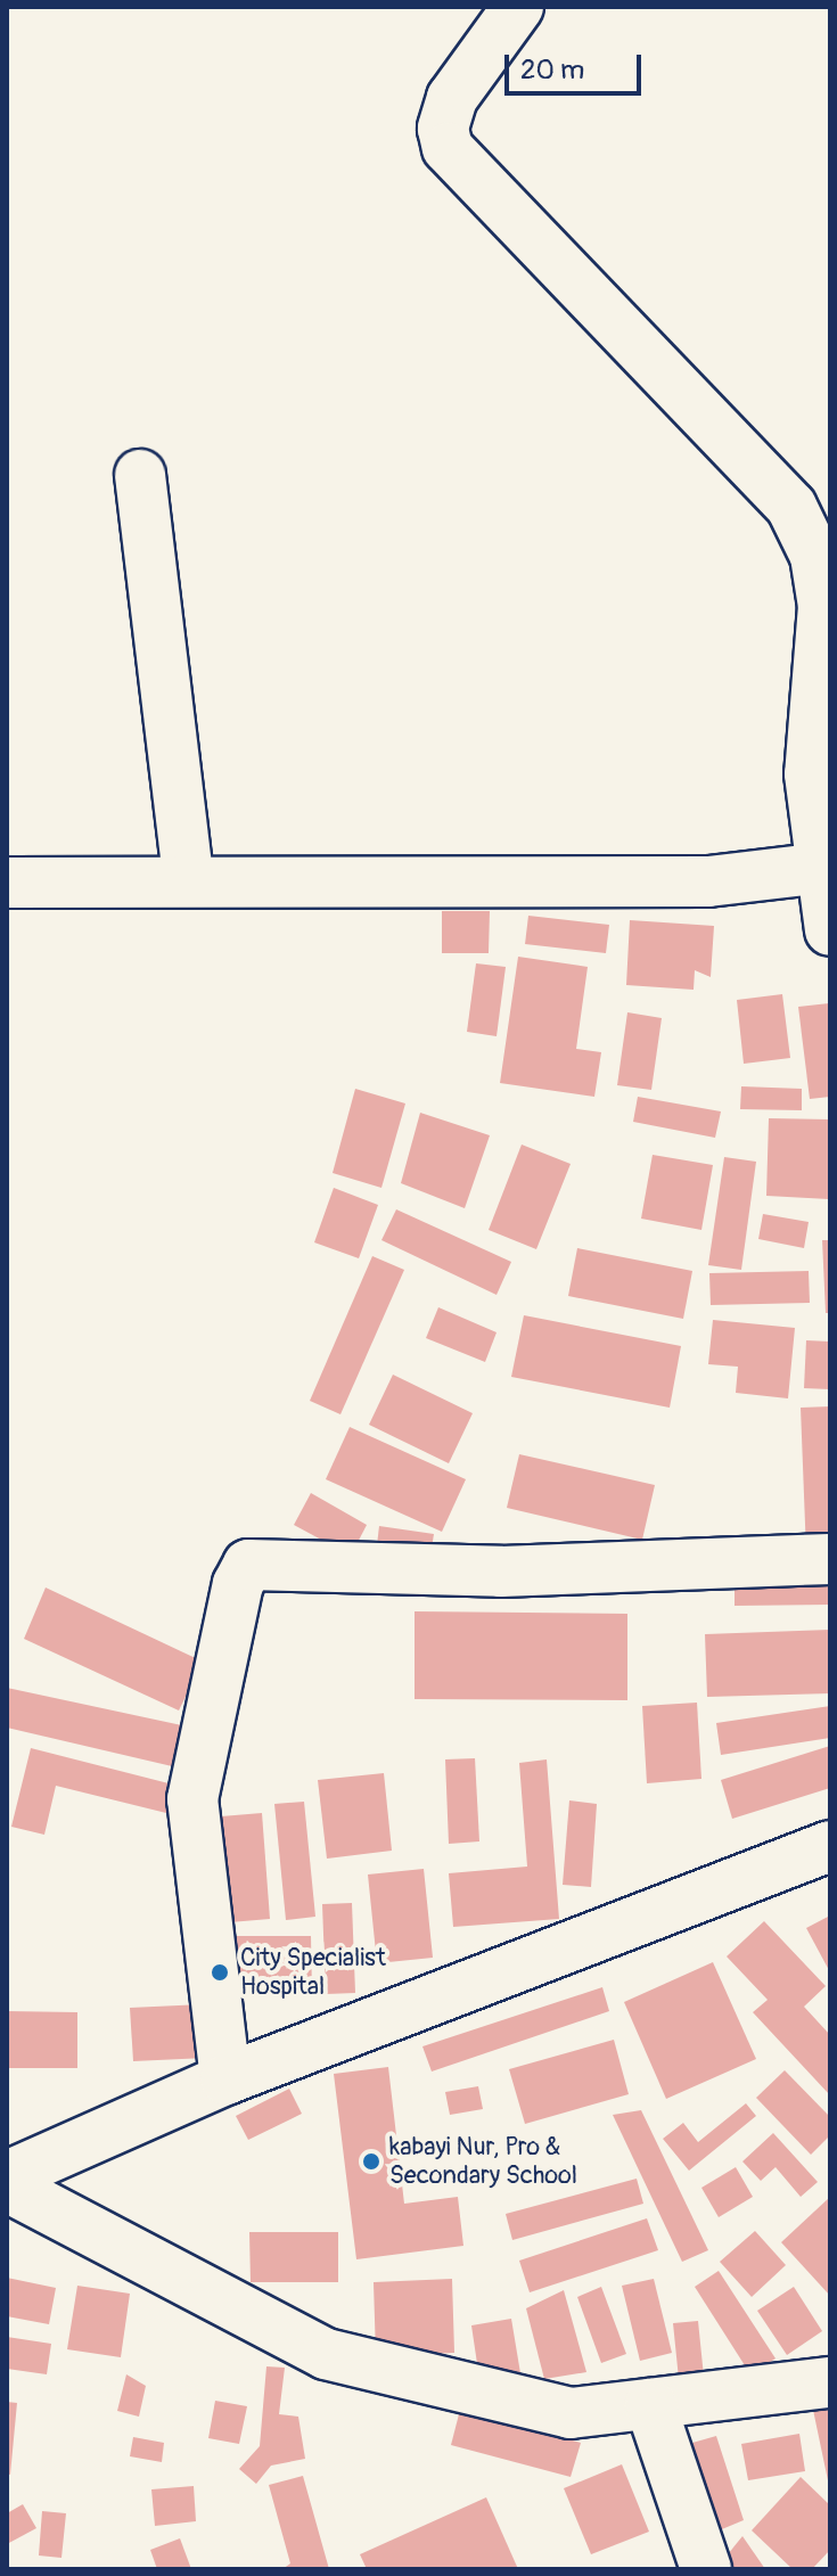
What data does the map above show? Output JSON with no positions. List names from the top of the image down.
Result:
{
  "places": ["City Specialist Hospital", "kabayi Nur, Pro & Secondary School"],
  "scale_bar": "20 m"
}
